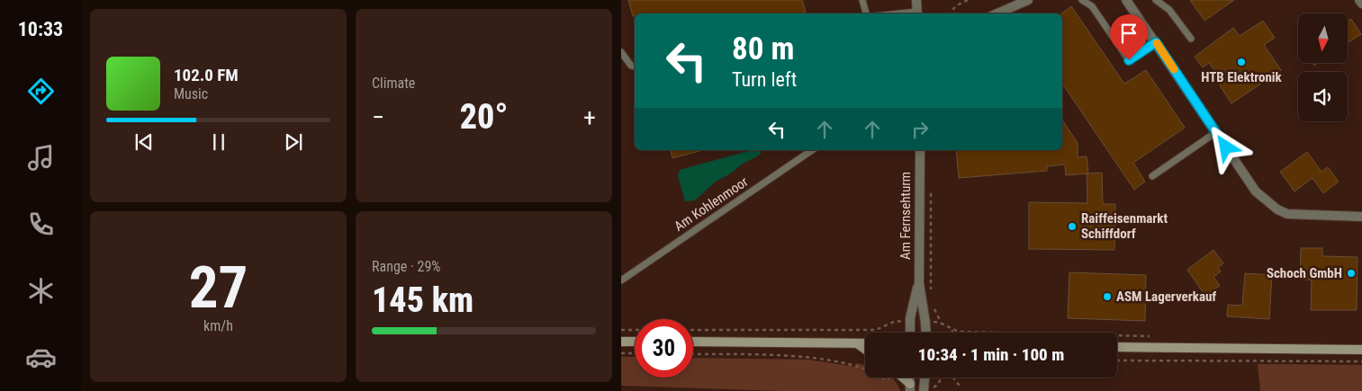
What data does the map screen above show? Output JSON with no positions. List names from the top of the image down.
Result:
{
  "streets": {
    "street": ["Am Fernsehturm"],
    "lane": ["Am Kohlenmoor"]
  },
  "places": [
    "HTB Elektronik",
    "Raiffeisenmarkt Schiffdorf",
    "Schoch GmbH",
    "ASM Lagerverkauf"
  ],
  "north": "bottom",
  "page": {
    "tabs": "10:33",
    "tile": [
      "Climate",
      ["27", "km/h"],
      ["Range · 29%", "145 km"]
    ],
    "turn": ["80 m", "Turn left"],
    "song": ["102.0 FM", "Music"],
    "heat": ["−", "20°", "+"],
    "limit": "30",
    "trip": "10:34 · 1 min · 100 m"
  }
}
